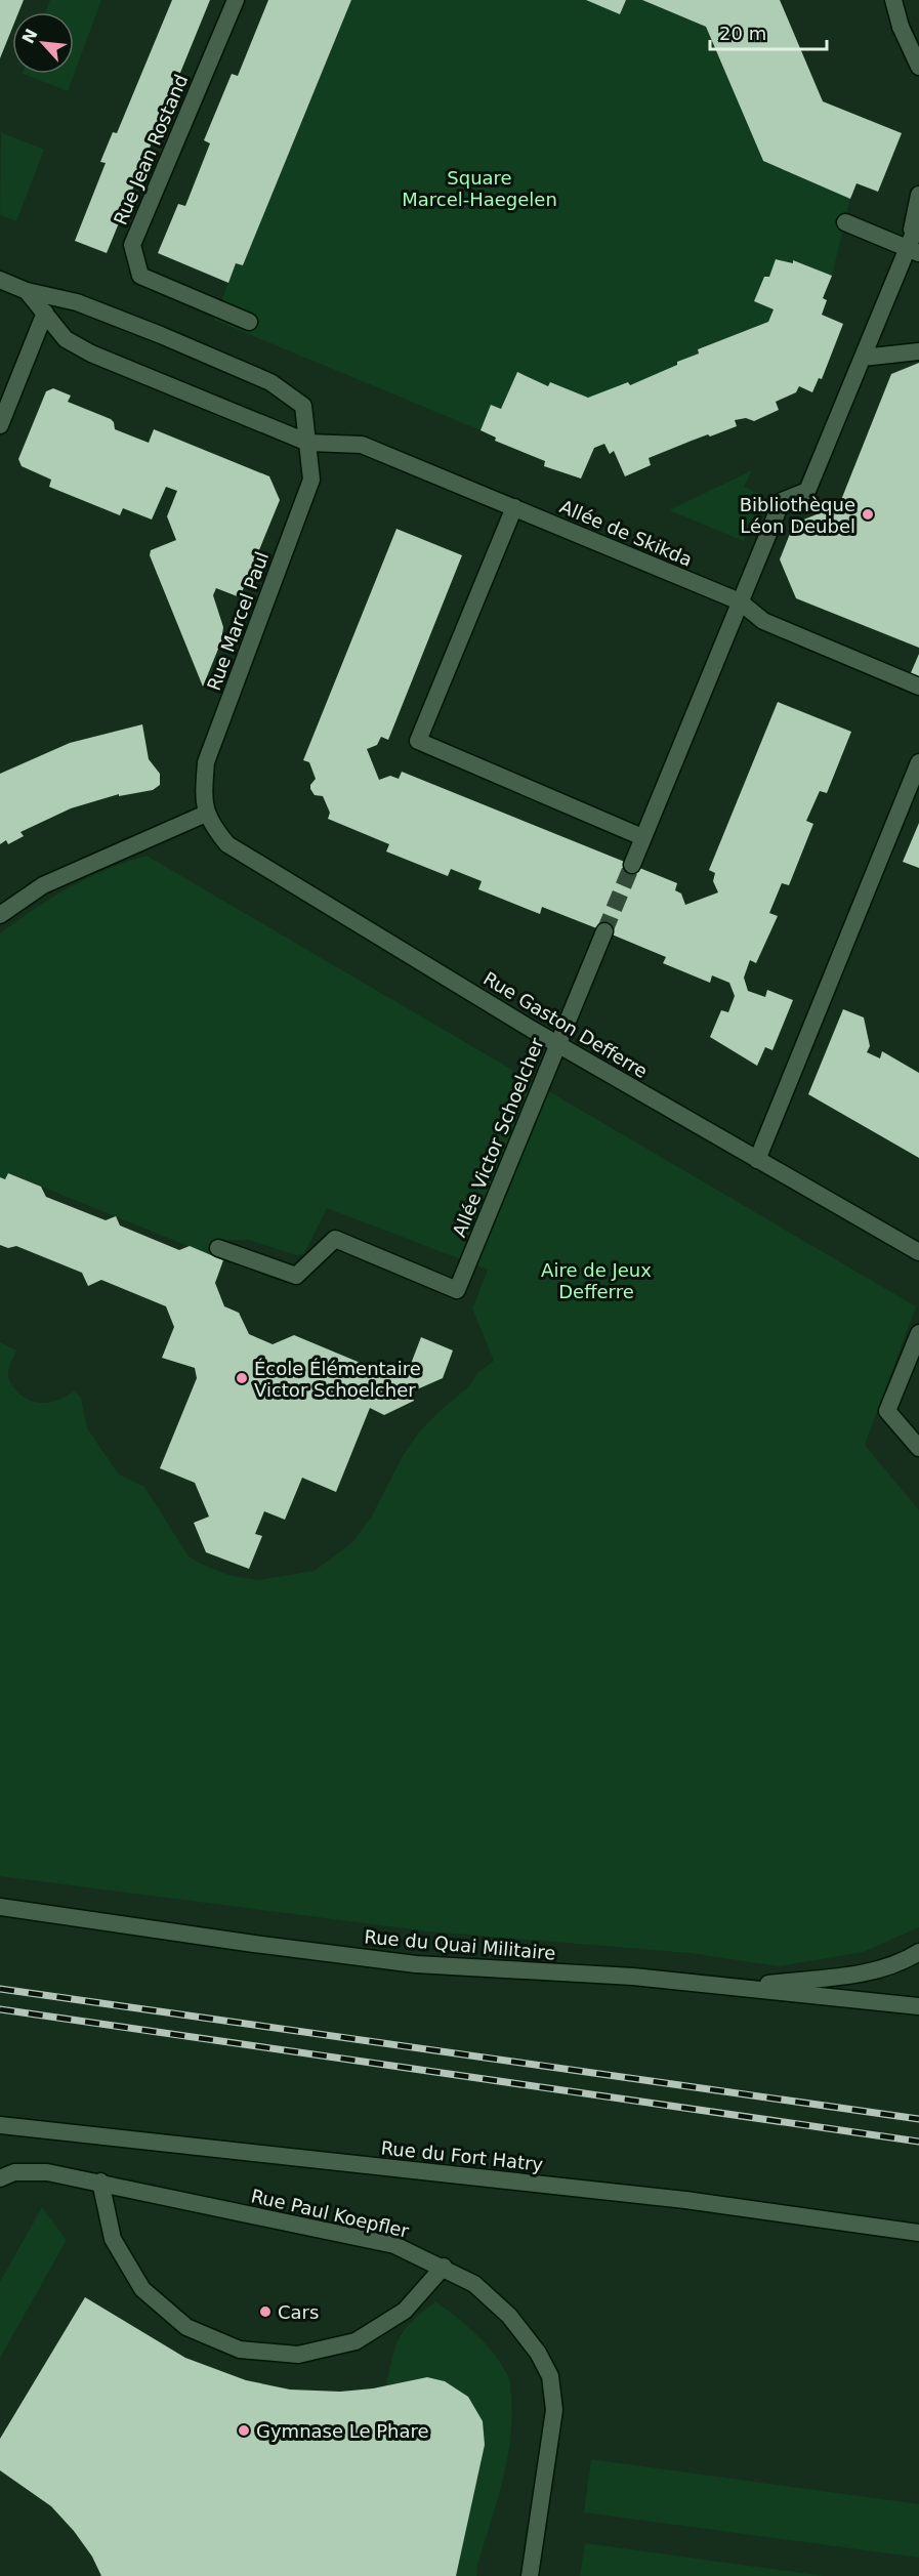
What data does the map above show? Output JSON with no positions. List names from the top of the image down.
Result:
{
  "streets": {
    "street": [
      "Rue Jean Rostand",
      "Allée de Skikda",
      "Rue Marcel Paul",
      "Rue Gaston Defferre",
      "Allée Victor Schoelcher",
      "Rue du Quai Militaire",
      "Rue du Fort Hatry",
      "Rue Paul Koepfler"
    ]
  },
  "crossings": [
    ["Allée de Skikda", "Rue Marcel Paul"],
    ["Rue Marcel Paul", "Rue Gaston Defferre"],
    ["Rue Gaston Defferre", "Allée Victor Schoelcher"]
  ],
  "parks": ["Square Marcel-Haegelen", "Aire de Jeux Defferre"],
  "places": [
    "Bibliothèque Léon Deubel",
    "École Élémentaire Victor Schoelcher",
    "Cars",
    "Gymnase Le Phare"
  ],
  "scale_bar": "20 m",
  "north": "top left"
}
